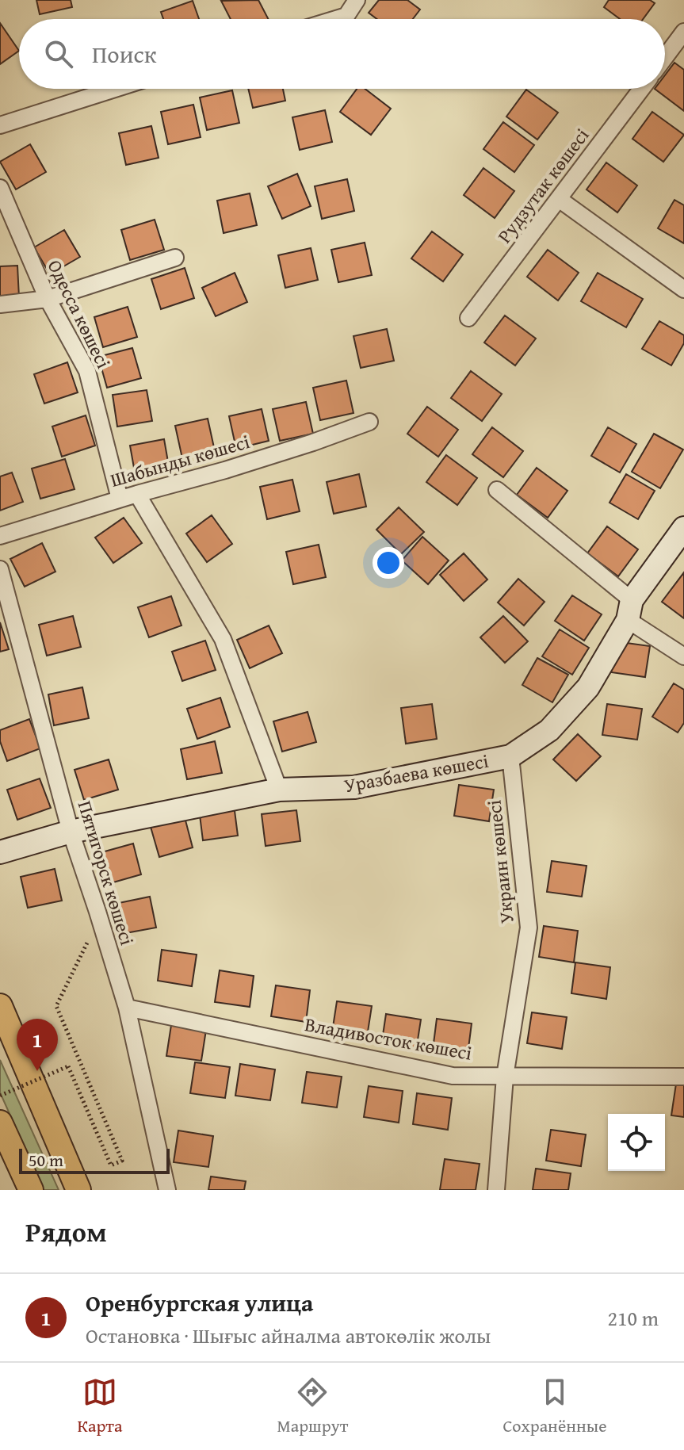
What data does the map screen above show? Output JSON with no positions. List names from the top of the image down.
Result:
{
  "streets": {
    "street": [
      "Рудзутак көшесі",
      "Одесса көшесі",
      "Шабынды көшесі",
      "Уразбаева көшесі",
      "Украин көшесі",
      "Пятигорск көшесі",
      "Владивосток көшесі"
    ]
  },
  "crossings": [
    ["Одесса көшесі", "Шабынды көшесі"],
    ["Уразбаева көшесі", "Украин көшесі"],
    ["Уразбаева көшесі", "Пятигорск көшесі"],
    ["Украин көшесі", "Владивосток көшесі"],
    ["Пятигорск көшесі", "Владивосток көшесі"]
  ],
  "scale_bar": "50 m",
  "page": {
    "search": "Поиск",
    "pins": "1",
    "scale": "50 m",
    "heading": "Рядом",
    "list": [
      {
        "mark": "1",
        "name": "Оренбургская улица",
        "note": "Остановка · Шығыс айналма автокөлік жолы",
        "value": "210 m"
      }
    ],
    "nav": ["Карта", "Маршрут", "Сохранённые"]
  }
}
